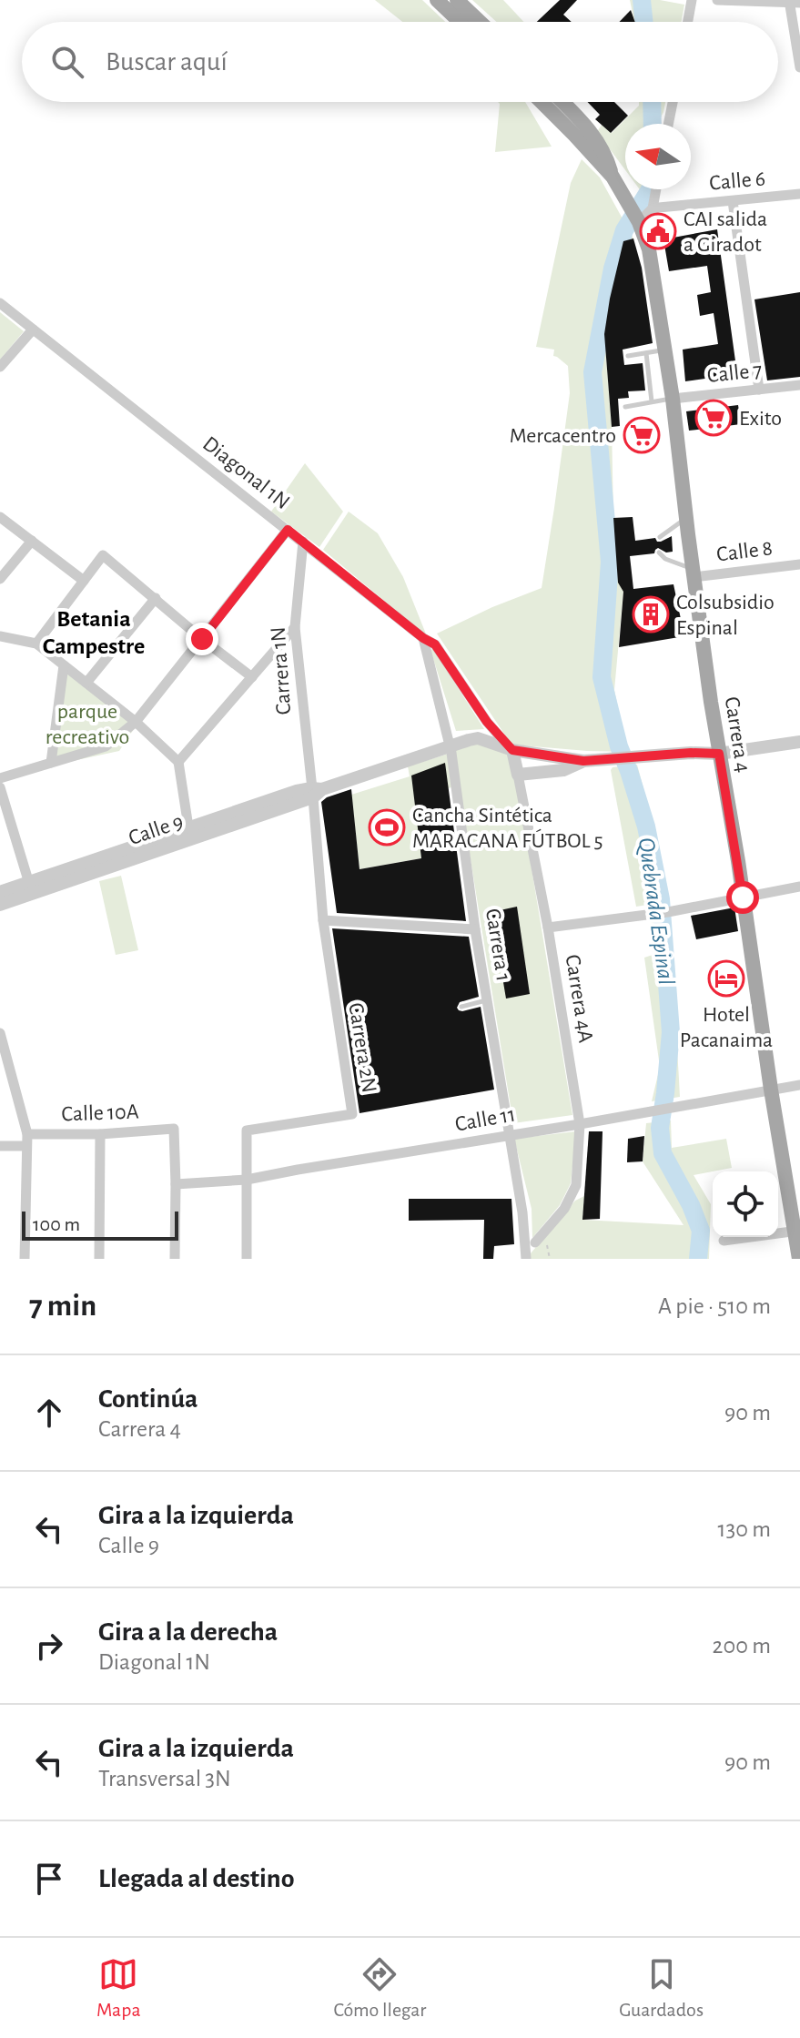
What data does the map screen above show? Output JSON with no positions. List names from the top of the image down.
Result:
{
  "streets": {
    "main road": ["Carrera 4"],
    "street": [
      "Calle 6",
      "Calle 7",
      "Diagonal 1N",
      "Calle 8",
      "Carrera 1N",
      "Calle 9",
      "Carrera 1",
      "Carrera 4A",
      "Carrera 2N",
      "Calle 10A",
      "Calle 11"
    ]
  },
  "crossings": [
    ["Calle 7", "Carrera 4"],
    ["Diagonal 1N", "Carrera 1N"],
    ["Diagonal 1N", "Calle 9"],
    ["Diagonal 1N", "Carrera 1"],
    ["Diagonal 1N", "Carrera 4A"],
    ["Calle 8", "Carrera 4"],
    ["Carrera 1N", "Calle 9"],
    ["Carrera 1N", "Carrera 2N"],
    ["Carrera 4", "Calle 9"],
    ["Carrera 4", "Calle 11"],
    ["Calle 9", "Carrera 1"],
    ["Calle 9", "Carrera 4A"],
    ["Calle 9", "Carrera 2N"],
    ["Carrera 1", "Calle 11"],
    ["Carrera 4A", "Calle 11"],
    ["Carrera 2N", "Calle 11"],
    ["Calle 10A", "Calle 11"]
  ],
  "districts": ["Betania Campestre"],
  "water": ["Quebrada Espinal"],
  "parks": ["parque recreativo"],
  "places": {
    "public building": ["CAI salida a Giradot"],
    "supermarket": ["Exito", "Mercacentro"],
    "building": ["Colsubsidio Espinal"],
    "sports": ["Cancha Sintética MARACANA FÚTBOL 5"],
    "hotel": ["Hotel Pacanaima"]
  },
  "scale_bar": "100 m",
  "north": "left",
  "page": {
    "search": "Buscar aquí",
    "scale": "100 m",
    "heading": ["7 min", "A pie · 510 m"],
    "list": [
      ["Continúa", "Carrera 4", "90 m"],
      ["Gira a la izquierda", "Calle 9", "130 m"],
      ["Gira a la derecha", "Diagonal 1N", "200 m"],
      ["Gira a la izquierda", "Transversal 3N", "90 m"],
      "Llegada al destino"
    ],
    "nav": ["Mapa", "Cómo llegar", "Guardados"]
  }
}
